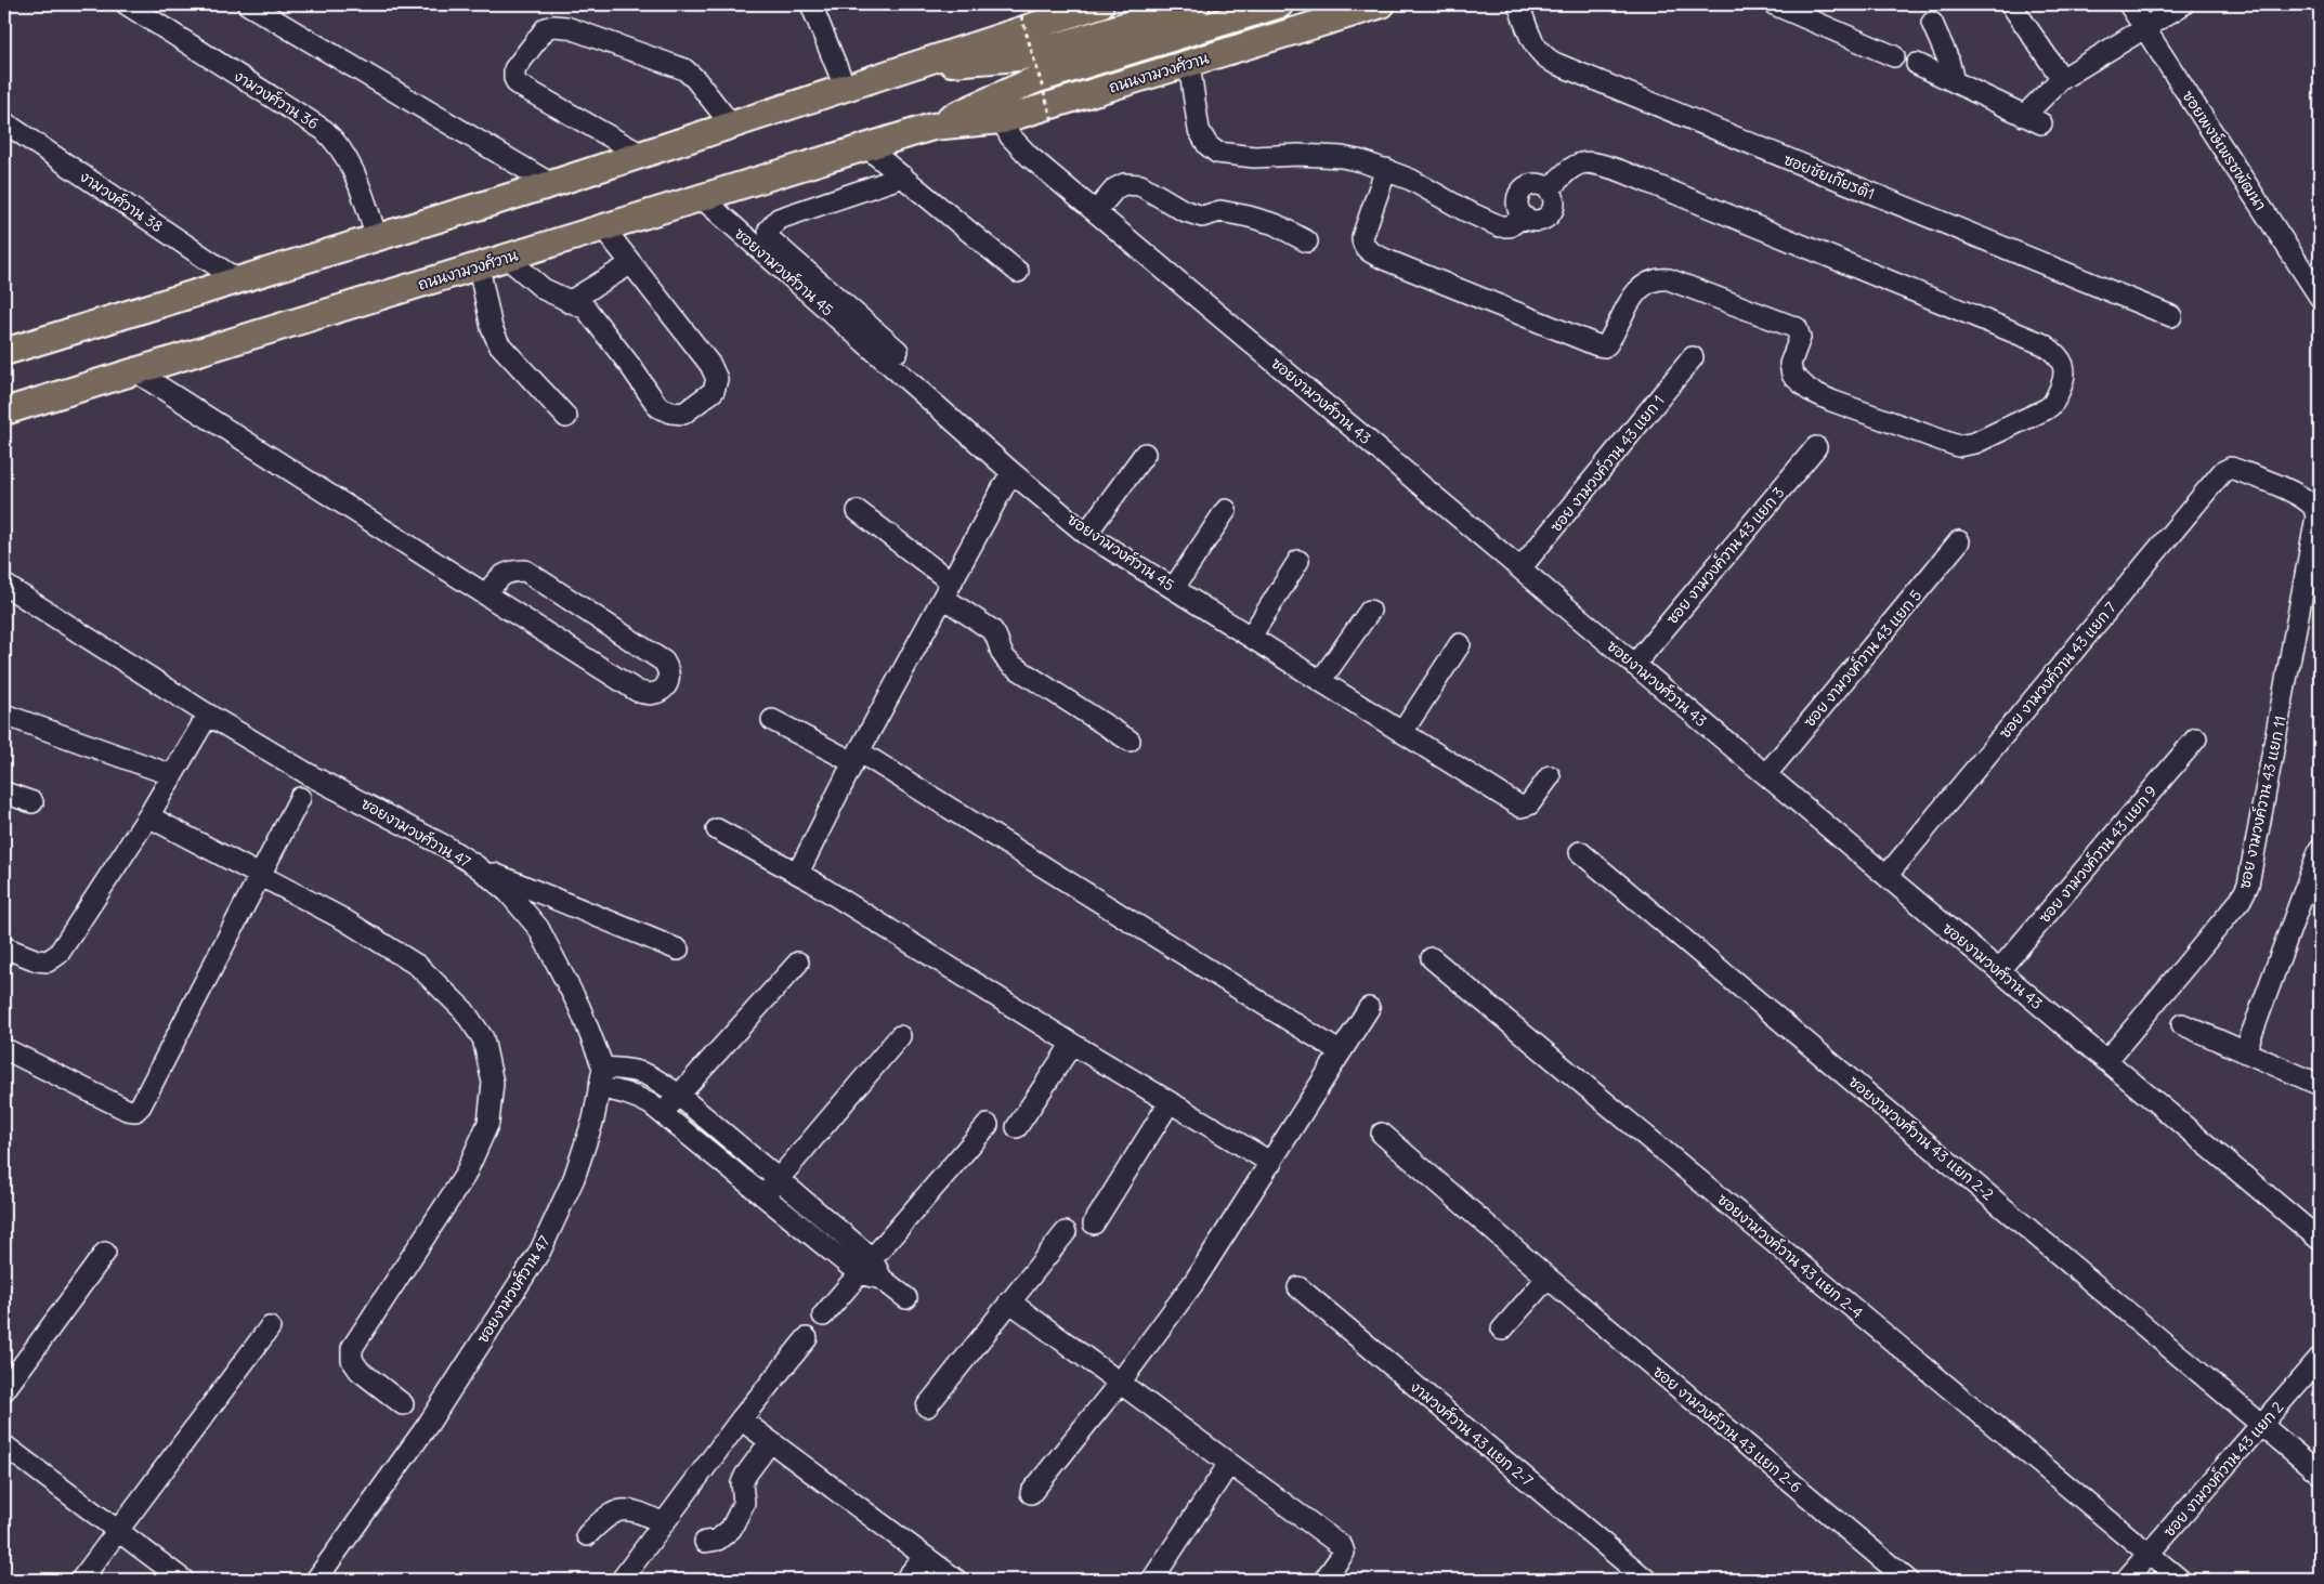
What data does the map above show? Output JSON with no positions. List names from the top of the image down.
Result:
{
  "streets": {
    "main road": ["ถนนงามวงศ์วาน"],
    "street": [
      "งามวงศ์วาน 36",
      "ซอยพงษ์เพรชพัฒนา",
      "ซอยชัยเกียรติ1",
      "งามวงศ์วาน 38",
      "ซอยงามวงศ์วาน 45",
      "ซอยงามวงศ์วาน 43",
      "ซอย งามวงค์วาน 43 แยก 1",
      "ซอย งามวงค์วาน 43 แยก 3",
      "ซอย งามวงค์วาน 43 แยก 5",
      "ซอย งามวงค์วาน 43 แยก 7",
      "ซอย งามวงค์วาน 43 แยก 11",
      "ซอยงามวงศ์วาน 47",
      "ซอย งามวงค์วาน 43 แยก 9",
      "ซอยงามวงศ์วาน 43 แยก 2-2",
      "ซอยงามวงค์วาน 43 แยก 2-4",
      "ซอย งามวงค์วาน 43 แยก 2-6",
      "งามวงศ์วาน 43 แยก 2-7",
      "ซอย งามวงค์วาน 43 แยก 2"
    ]
  },
  "crossings": [
    ["ถนนงามวงศ์วาน", "งามวงศ์วาน 36"],
    ["ถนนงามวงศ์วาน", "งามวงศ์วาน 38"],
    ["ถนนงามวงศ์วาน", "ซอยงามวงศ์วาน 45"],
    ["ถนนงามวงศ์วาน", "ซอยงามวงศ์วาน 43"],
    ["ซอยงามวงศ์วาน 43", "ซอย งามวงค์วาน 43 แยก 1"],
    ["ซอยงามวงศ์วาน 43", "ซอย งามวงค์วาน 43 แยก 3"],
    ["ซอยงามวงศ์วาน 43", "ซอย งามวงค์วาน 43 แยก 5"],
    ["ซอยงามวงศ์วาน 43", "ซอย งามวงค์วาน 43 แยก 7"],
    ["ซอยงามวงศ์วาน 43", "ซอย งามวงค์วาน 43 แยก 11"],
    ["ซอยงามวงศ์วาน 43", "ซอย งามวงค์วาน 43 แยก 9"],
    ["ซอย งามวงค์วาน 43 แยก 7", "ซอย งามวงค์วาน 43 แยก 11"],
    ["ซอยงามวงศ์วาน 43 แยก 2-2", "ซอย งามวงค์วาน 43 แยก 2"],
    ["ซอยงามวงค์วาน 43 แยก 2-4", "ซอย งามวงค์วาน 43 แยก 2"]
  ]
}
